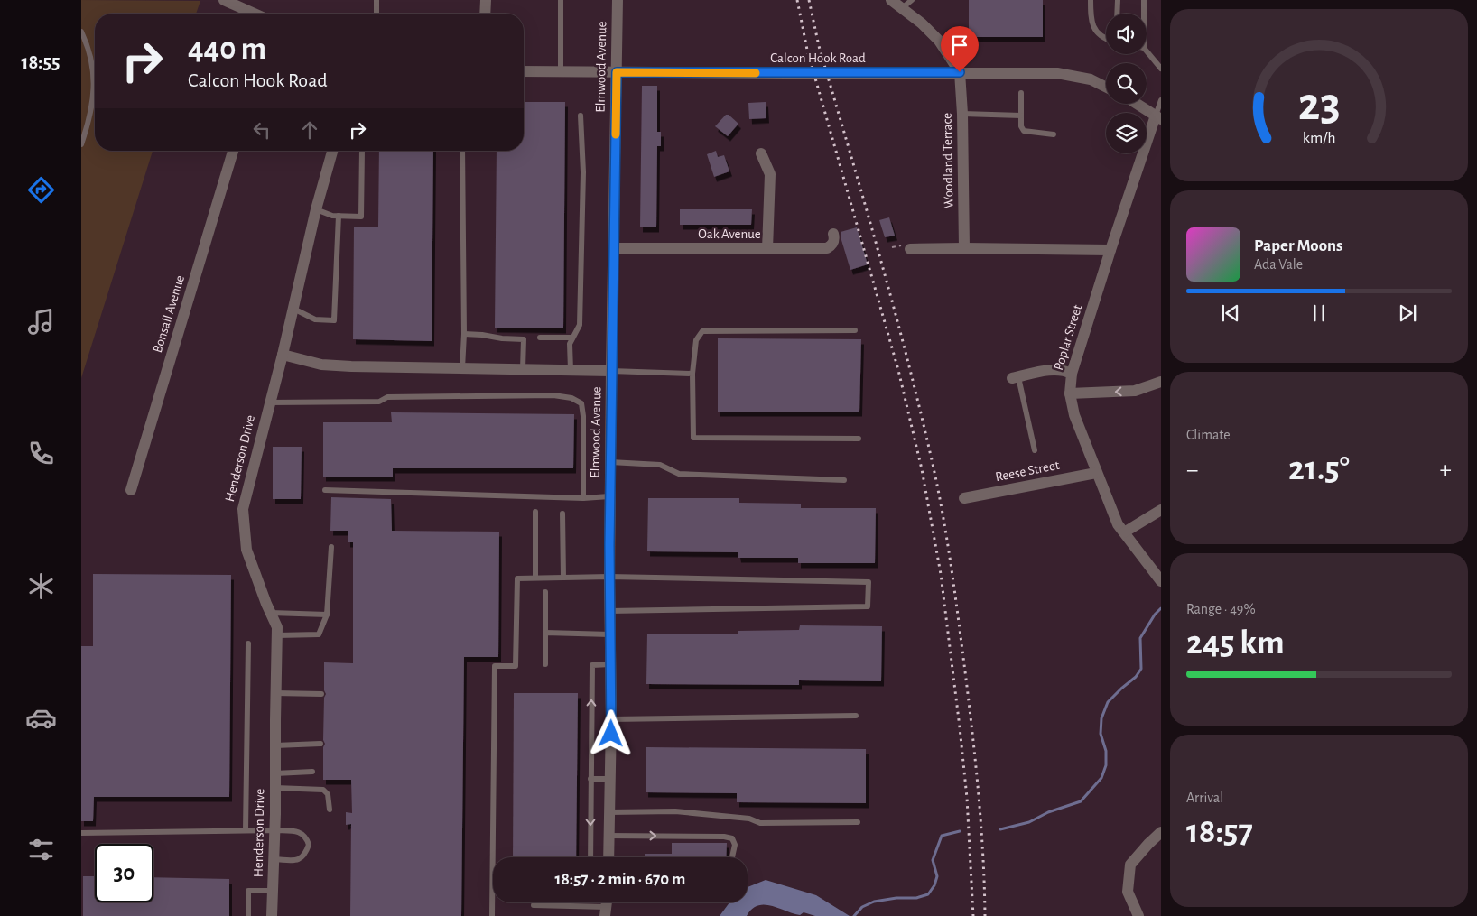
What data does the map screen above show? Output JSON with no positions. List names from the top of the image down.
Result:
{
  "streets": {
    "street": [
      "Calcon Hook Road",
      "Elmwood Avenue",
      "Woodland Terrace",
      "Oak Avenue",
      "Bonsall Avenue",
      "Poplar Street",
      "Henderson Drive",
      "Reese Street"
    ]
  },
  "crossings": [
    ["Calcon Hook Road", "Elmwood Avenue"],
    ["Calcon Hook Road", "Woodland Terrace"],
    ["Elmwood Avenue", "Oak Avenue"],
    ["Poplar Street", "Reese Street"]
  ],
  "page": {
    "tabs": "18:55",
    "turn": ["440 m", "Calcon Hook Road"],
    "song": ["Paper Moons", "Ada Vale"],
    "tile": [
      "Climate",
      ["Range · 49%", "245 km"],
      ["Arrival", "18:57"]
    ],
    "heat": ["−", "21.5°", "+"],
    "limit": "30",
    "trip": "18:57 · 2 min · 670 m",
    "gauge": ["23", "km/h"]
  }
}
